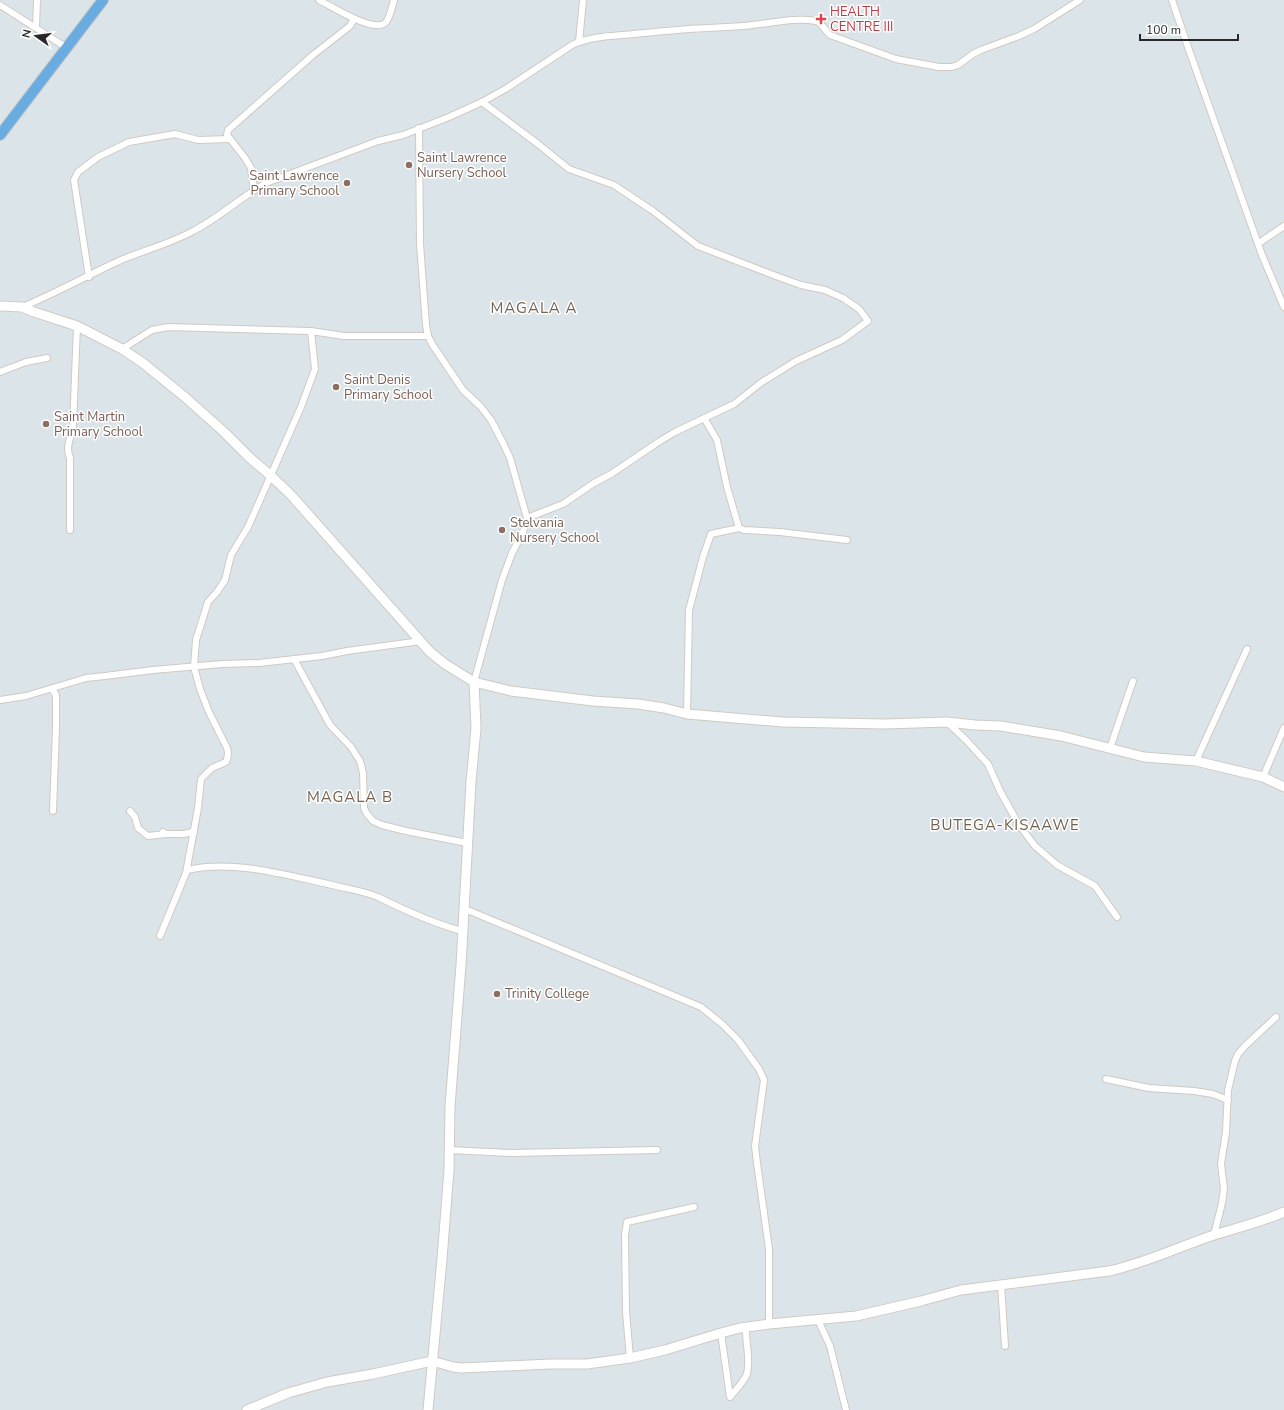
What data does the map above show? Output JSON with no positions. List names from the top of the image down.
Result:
{
  "districts": ["MAGALA A", "MAGALA B", "BUTEGA-KISAAWE"],
  "places": {
    "health": ["HEALTH CENTRE III"],
    "other": [
      "Saint Lawrence Nursery School",
      "Saint Lawrence Primary School",
      "Saint Denis Primary School",
      "Saint Martin Primary School",
      "Stelvania Nursery School",
      "Trinity College"
    ]
  },
  "scale_bar": "100 m",
  "north": "left"
}
